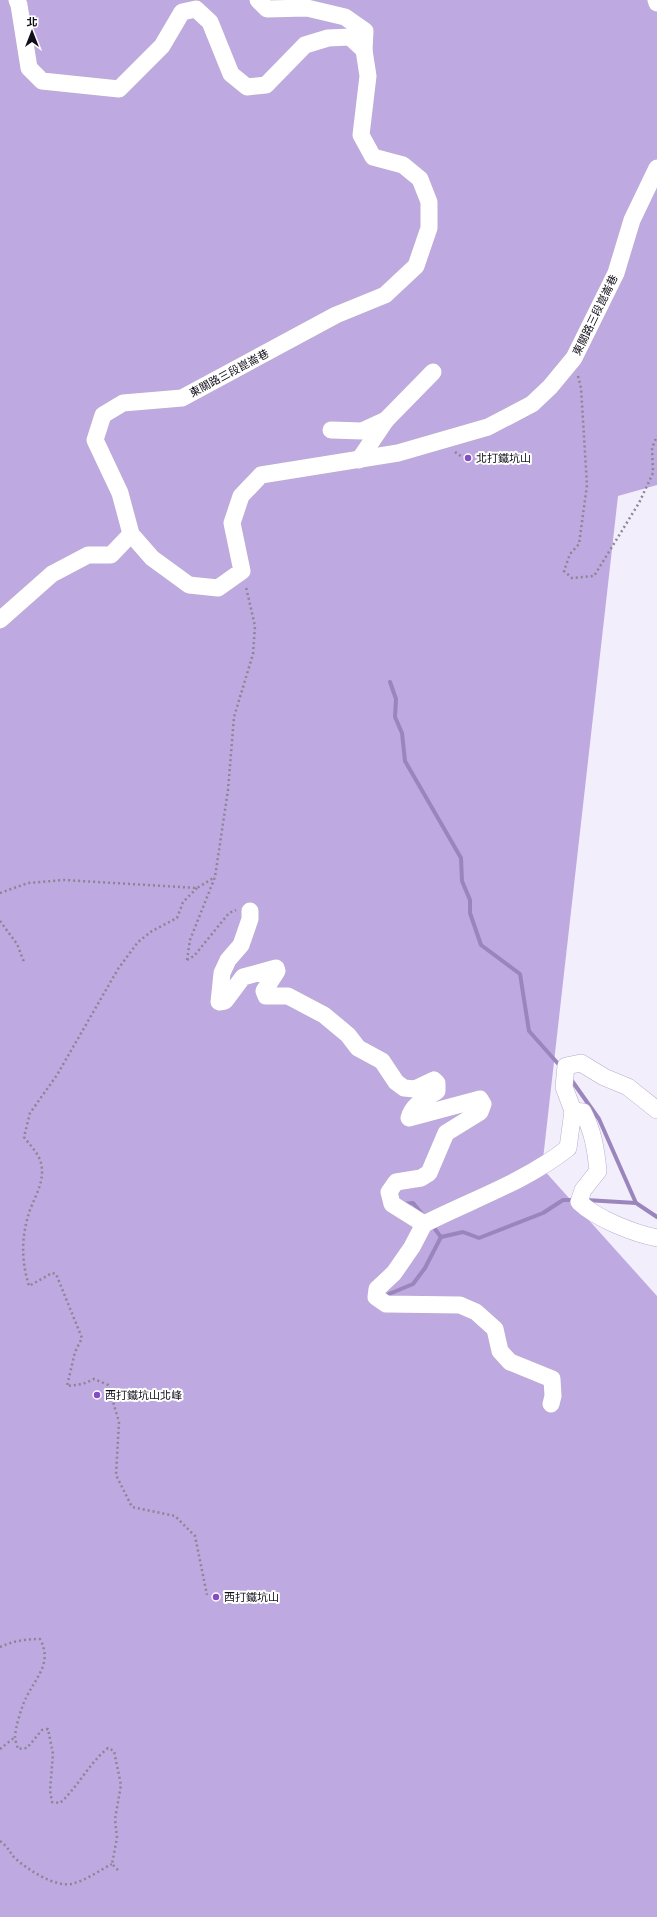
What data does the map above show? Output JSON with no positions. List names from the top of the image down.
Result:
{
  "streets": {
    "street": ["東關路三段崑崙巷"]
  },
  "places": ["北打鐵坑山", "西打鐵坑山北峰", "西打鐵坑山"],
  "north": "top"
}
